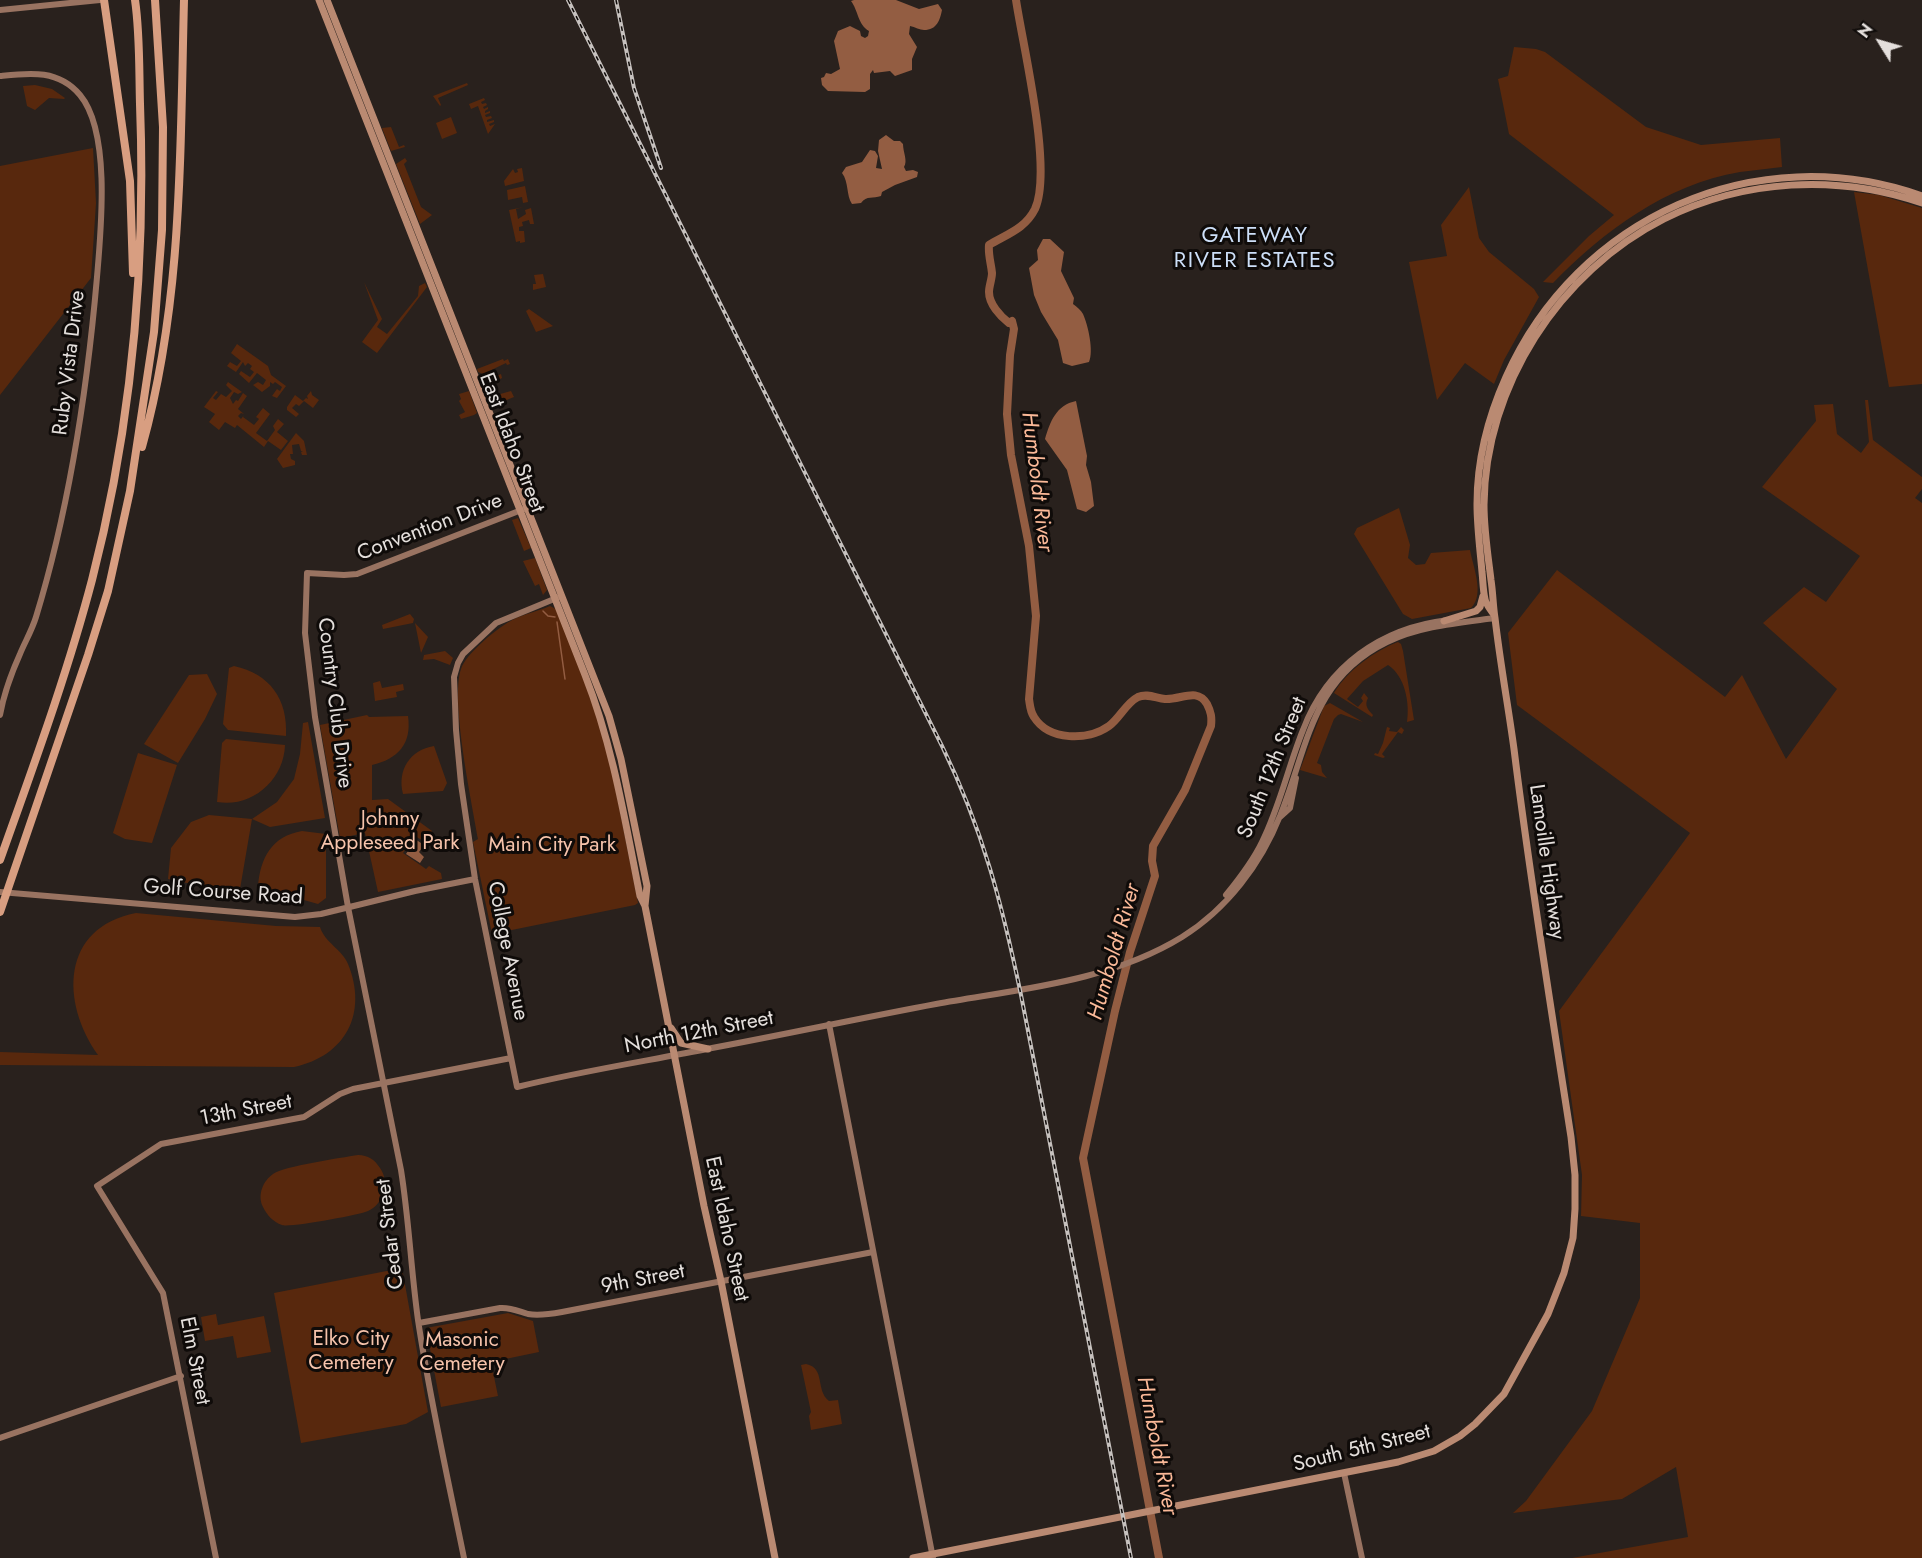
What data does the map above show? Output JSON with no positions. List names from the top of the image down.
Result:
{
  "streets": {
    "main road": ["East Idaho Street", "Lamoille Highway", "South 5th Street"],
    "street": [
      "Ruby Vista Drive",
      "Convention Drive",
      "Country Club Drive",
      "South 12th Street",
      "Golf Course Road",
      "College Avenue",
      "North 12th Street",
      "13th Street",
      "Cedar Street",
      "9th Street",
      "Elm Street"
    ]
  },
  "crossings": [
    ["East Idaho Street", "Convention Drive"],
    ["East Idaho Street", "College Avenue"],
    ["East Idaho Street", "North 12th Street"],
    ["East Idaho Street", "9th Street"],
    ["Convention Drive", "Country Club Drive"],
    ["Country Club Drive", "Golf Course Road"],
    ["Country Club Drive", "Cedar Street"],
    ["South 12th Street", "Lamoille Highway"],
    ["South 12th Street", "North 12th Street"],
    ["Lamoille Highway", "South 5th Street"],
    ["Golf Course Road", "College Avenue"],
    ["Golf Course Road", "Cedar Street"],
    ["College Avenue", "North 12th Street"],
    ["College Avenue", "13th Street"],
    ["13th Street", "Cedar Street"],
    ["13th Street", "Elm Street"],
    ["Cedar Street", "9th Street"]
  ],
  "districts": ["GATEWAY RIVER ESTATES"],
  "water": ["Humboldt River"],
  "parks": [
    "Johnny Appleseed Park",
    "Main City Park",
    "Elko City Cemetery",
    "Masonic Cemetery"
  ],
  "north": "top left"
}
